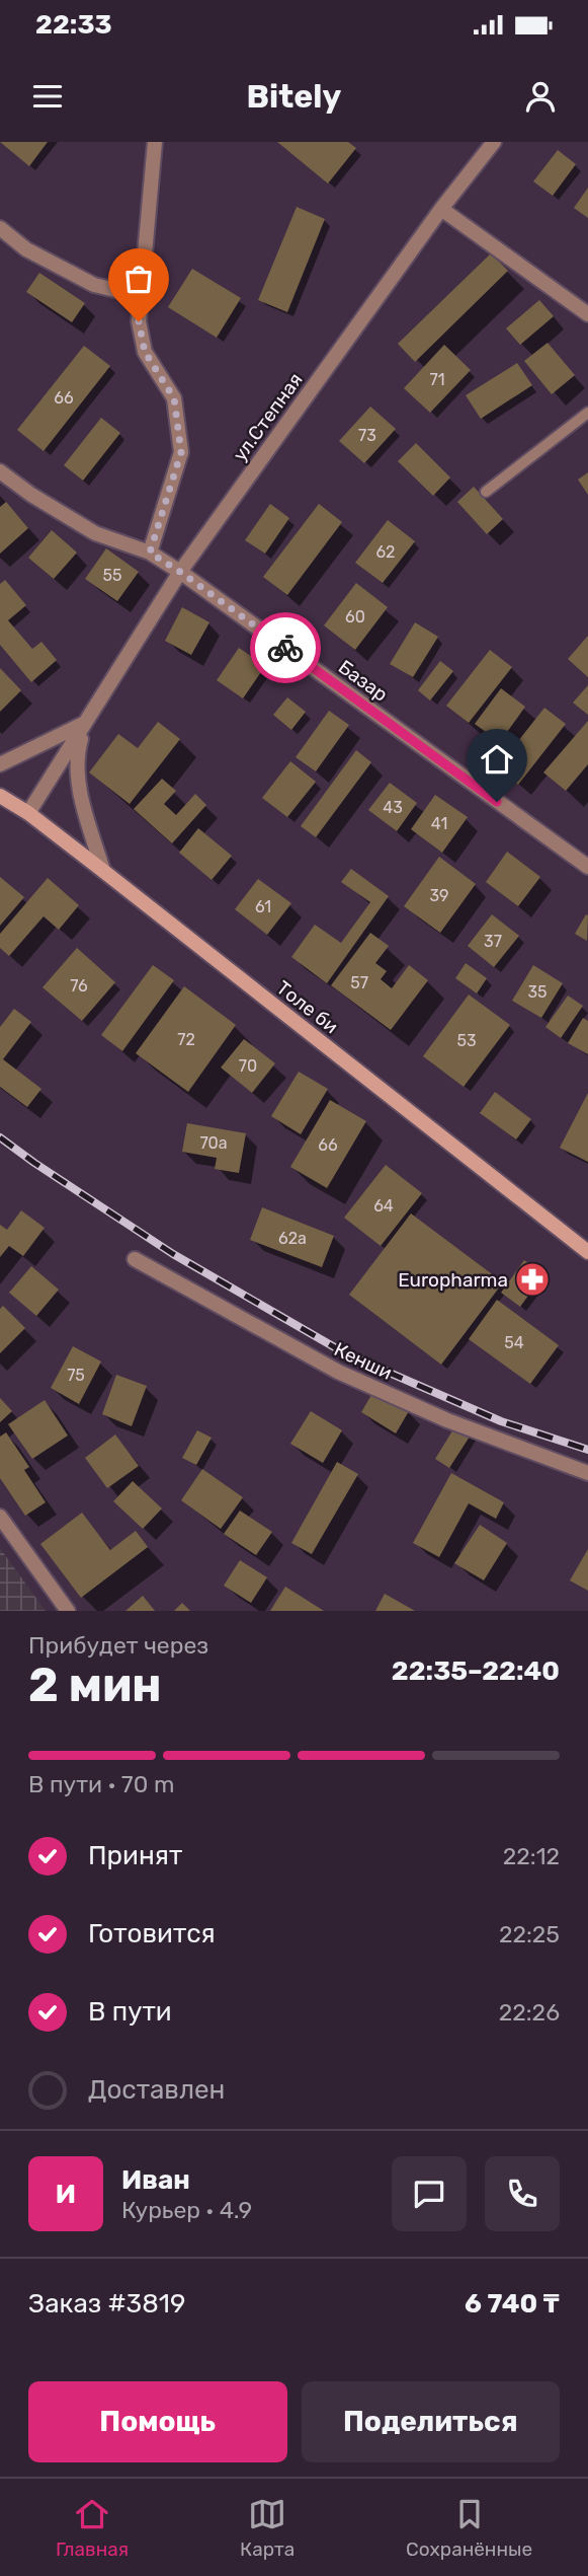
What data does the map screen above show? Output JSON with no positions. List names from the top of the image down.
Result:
{
  "streets": {
    "main road": ["Толе би"],
    "street": ["ул.Степная", "Базар", "Кенши"]
  },
  "crossings": [
    ["ул.Степная", "Базар"],
    ["ул.Степная", "Толе би"]
  ],
  "places": {
    "pharmacy": ["Europharma"]
  },
  "house_numbers": [
    "71",
    "66",
    "73",
    "62",
    "55",
    "60",
    "43",
    "41",
    "39",
    "61",
    "37",
    "57",
    "76",
    "35",
    "72",
    "53",
    "70",
    "70а",
    "66",
    "64",
    "62а",
    "54",
    "75"
  ],
  "page": {
    "status": "22:33",
    "header": "Bitely",
    "heading": ["2 мин", "Прибудет через", "22:35–22:40"],
    "panel": [
      "Иван",
      "Курьер · 4.9",
      "Заказ #3819",
      "6 740 ₸"
    ],
    "bar": "В пути · 70 m",
    "list": [
      ["Принят", "22:12"],
      ["Готовится", "22:25"],
      ["В пути", "22:26"],
      "Доставлен"
    ],
    "round": "И",
    "buttons": ["Помощь", "Поделиться"],
    "tabs": ["Главная", "Карта", "Сохранённые"]
  }
}
